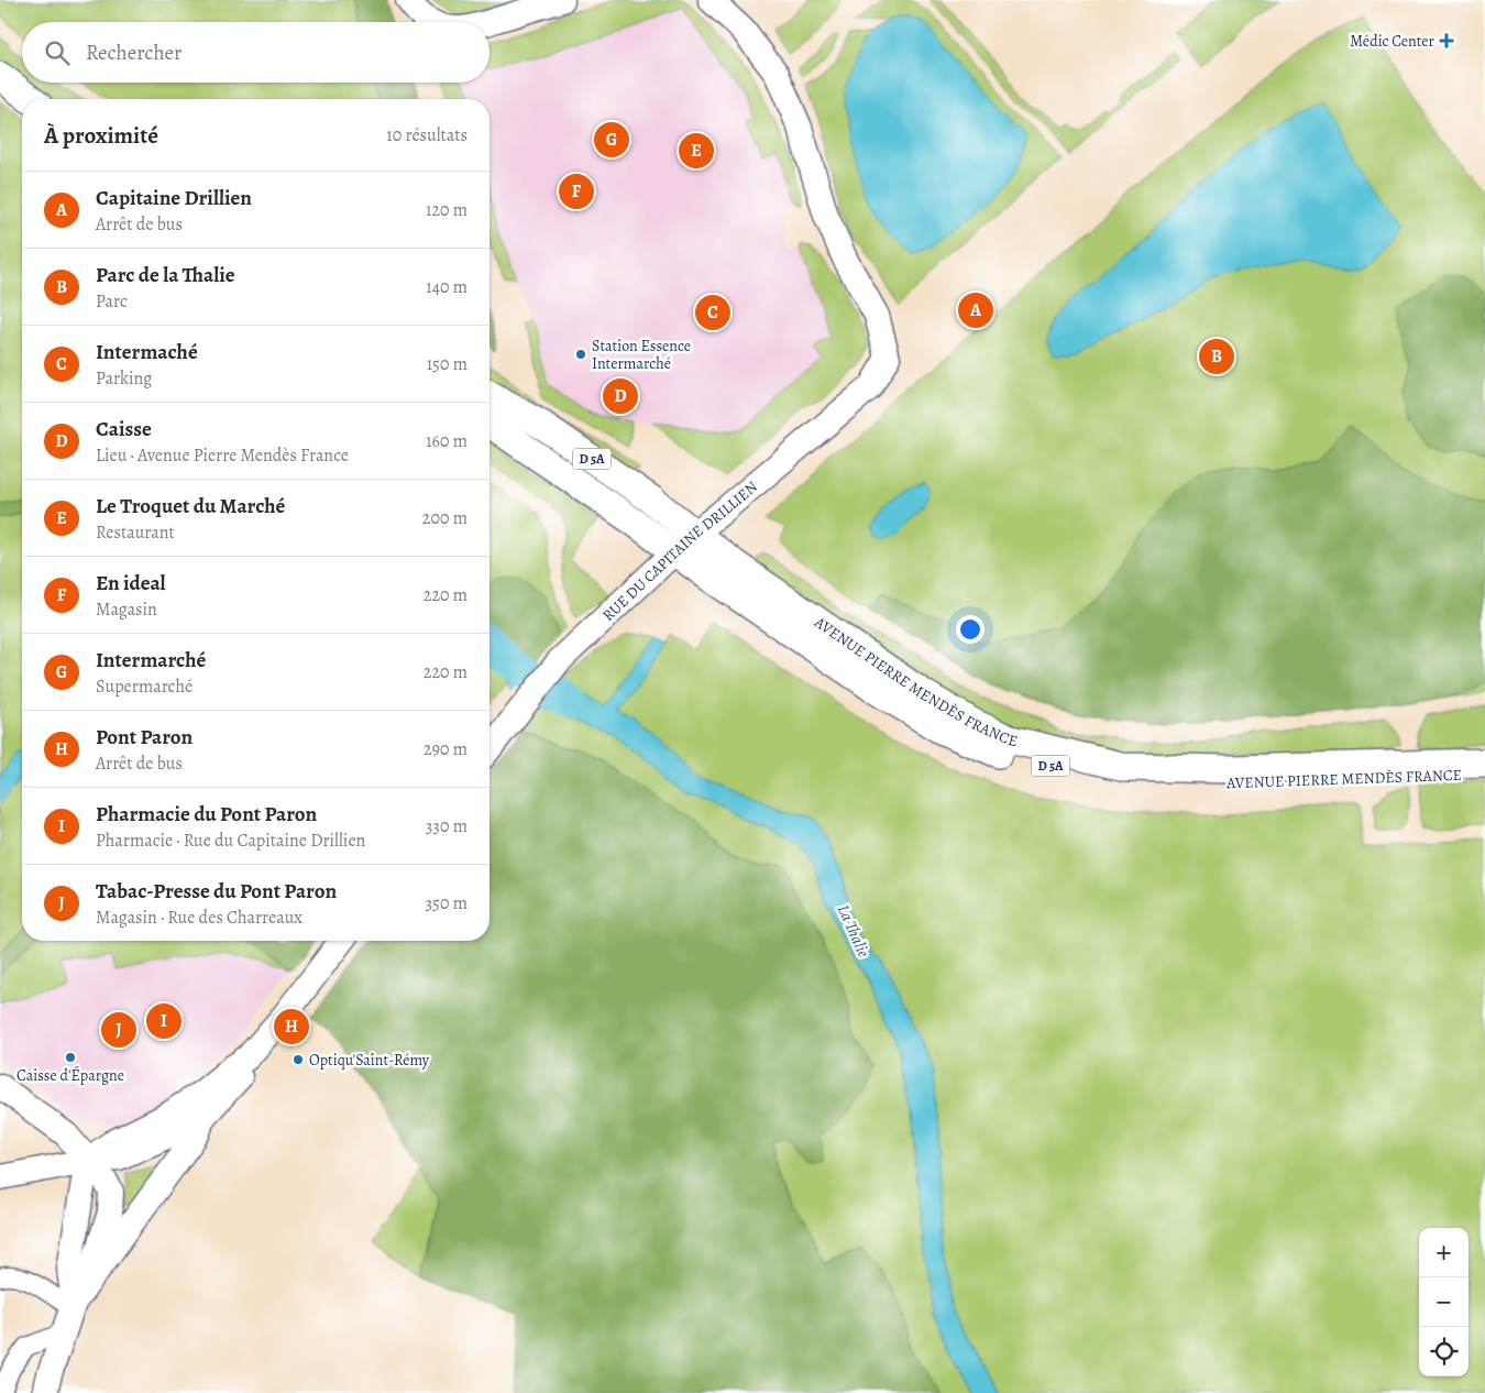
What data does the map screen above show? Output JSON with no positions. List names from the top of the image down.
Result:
{
  "streets": {
    "main road": ["D 5A", "RUE DU CAPITAINE DRILLIEN", "AVENUE PIERRE MENDÈS FRANCE"]
  },
  "crossings": [
    ["RUE DU CAPITAINE DRILLIEN", "AVENUE PIERRE MENDÈS FRANCE"]
  ],
  "water": ["La Thalie"],
  "places": {
    "health": ["Médic Center"],
    "other": ["Station Essence Intermarché", "Caisse d'Épargne", "Optiqu'Saint-Rémy"]
  },
  "page": {
    "search": "Rechercher",
    "heading": ["À proximité", "10 résultats"],
    "pins": [
      "G",
      "E",
      "F",
      "A",
      "C",
      "B",
      "D",
      "I",
      "H",
      "J"
    ],
    "list": [
      {
        "mark": "A",
        "name": "Capitaine Drillien",
        "note": "Arrêt de bus",
        "value": "120 m"
      },
      {
        "mark": "B",
        "name": "Parc de la Thalie",
        "note": "Parc",
        "value": "140 m"
      },
      {
        "mark": "C",
        "name": "Intermaché",
        "note": "Parking",
        "value": "150 m"
      },
      {
        "mark": "D",
        "name": "Caisse",
        "note": "Lieu · Avenue Pierre Mendès France",
        "value": "160 m"
      },
      {
        "mark": "E",
        "name": "Le Troquet du Marché",
        "note": "Restaurant",
        "value": "200 m"
      },
      {
        "mark": "F",
        "name": "En ideal",
        "note": "Magasin",
        "value": "220 m"
      },
      {
        "mark": "G",
        "name": "Intermarché",
        "note": "Supermarché",
        "value": "220 m"
      },
      {
        "mark": "H",
        "name": "Pont Paron",
        "note": "Arrêt de bus",
        "value": "290 m"
      },
      {
        "mark": "I",
        "name": "Pharmacie du Pont Paron",
        "note": "Pharmacie · Rue du Capitaine Drillien",
        "value": "330 m"
      },
      {
        "mark": "J",
        "name": "Tabac-Presse du Pont Paron",
        "note": "Magasin · Rue des Charreaux",
        "value": "350 m"
      }
    ],
    "map_buttons": ["+", "−"]
  }
}
